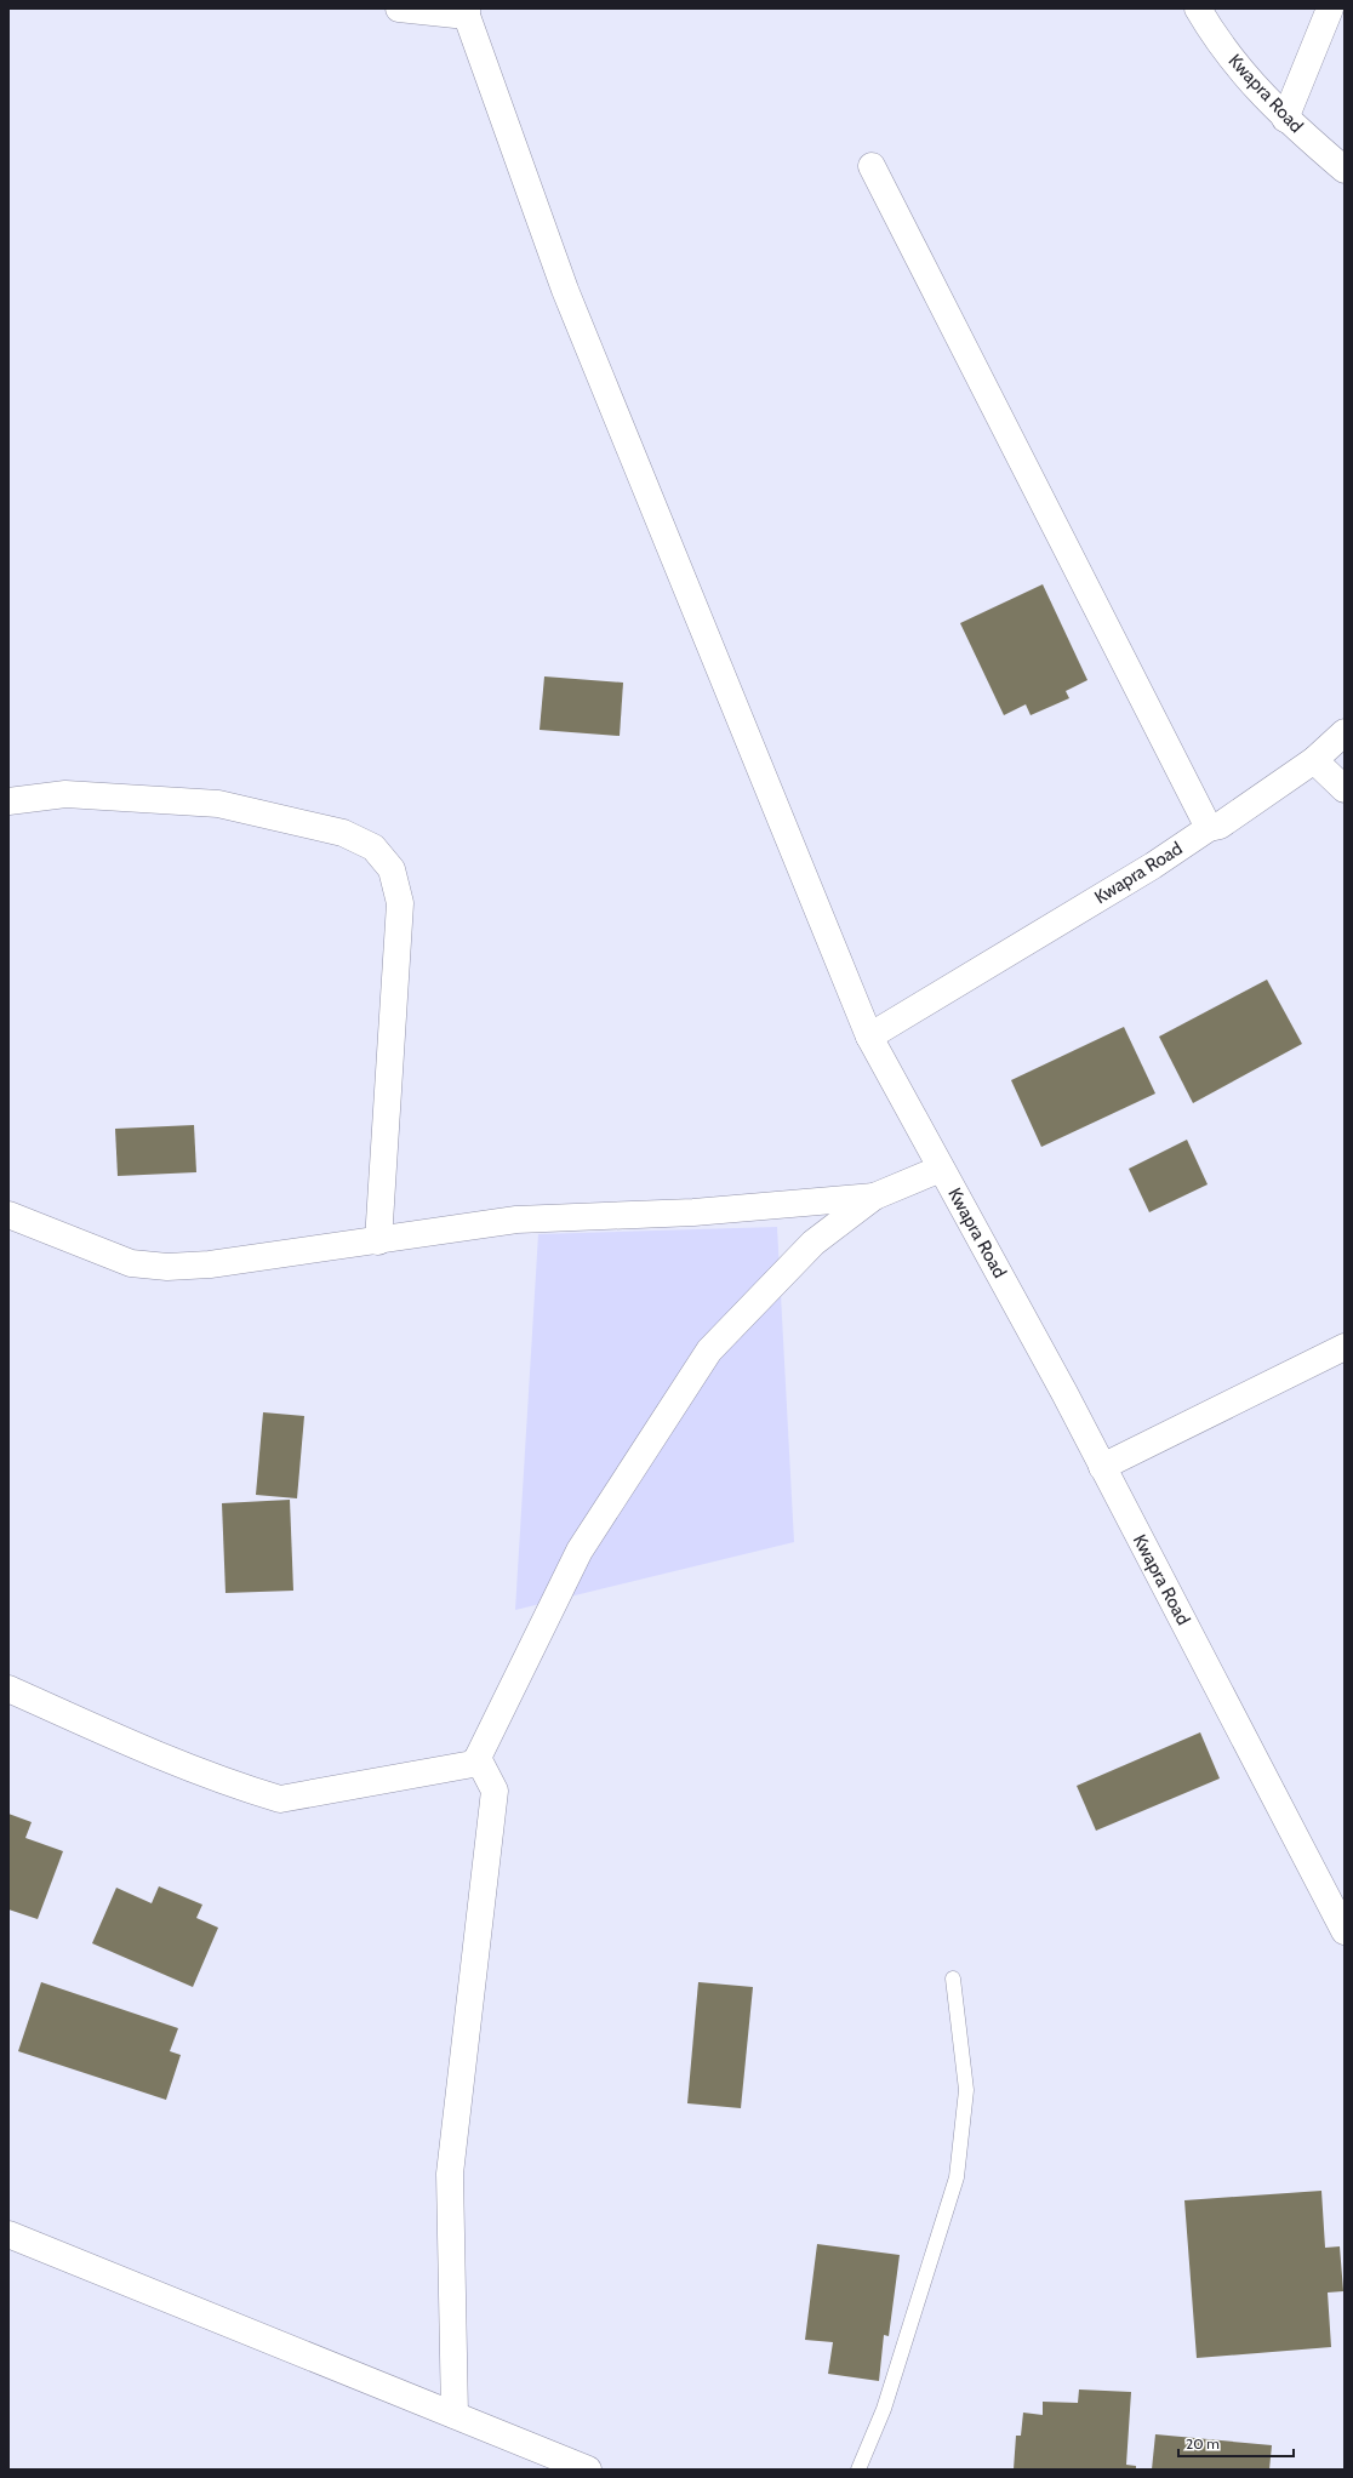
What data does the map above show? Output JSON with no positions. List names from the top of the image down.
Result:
{
  "streets": {
    "street": ["Kwapra Road"]
  },
  "scale_bar": "20 m"
}
